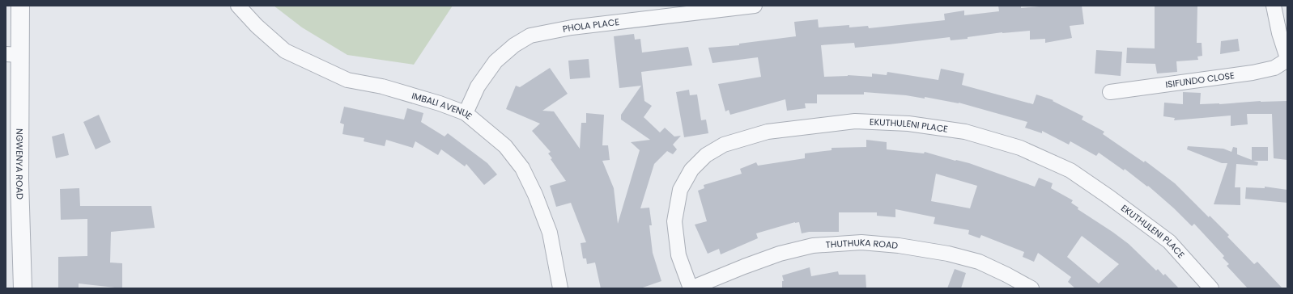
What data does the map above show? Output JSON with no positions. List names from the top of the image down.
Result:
{
  "streets": {
    "street": [
      "PHOLA PLACE",
      "ISIFUNDO CLOSE",
      "IMBALI AVENUE",
      "EKUTHULENI PLACE",
      "NGWENYA ROAD",
      "THUTHUKA ROAD"
    ]
  },
  "crossings": [
    ["PHOLA PLACE", "IMBALI AVENUE"],
    ["EKUTHULENI PLACE", "THUTHUKA ROAD"]
  ]
}
